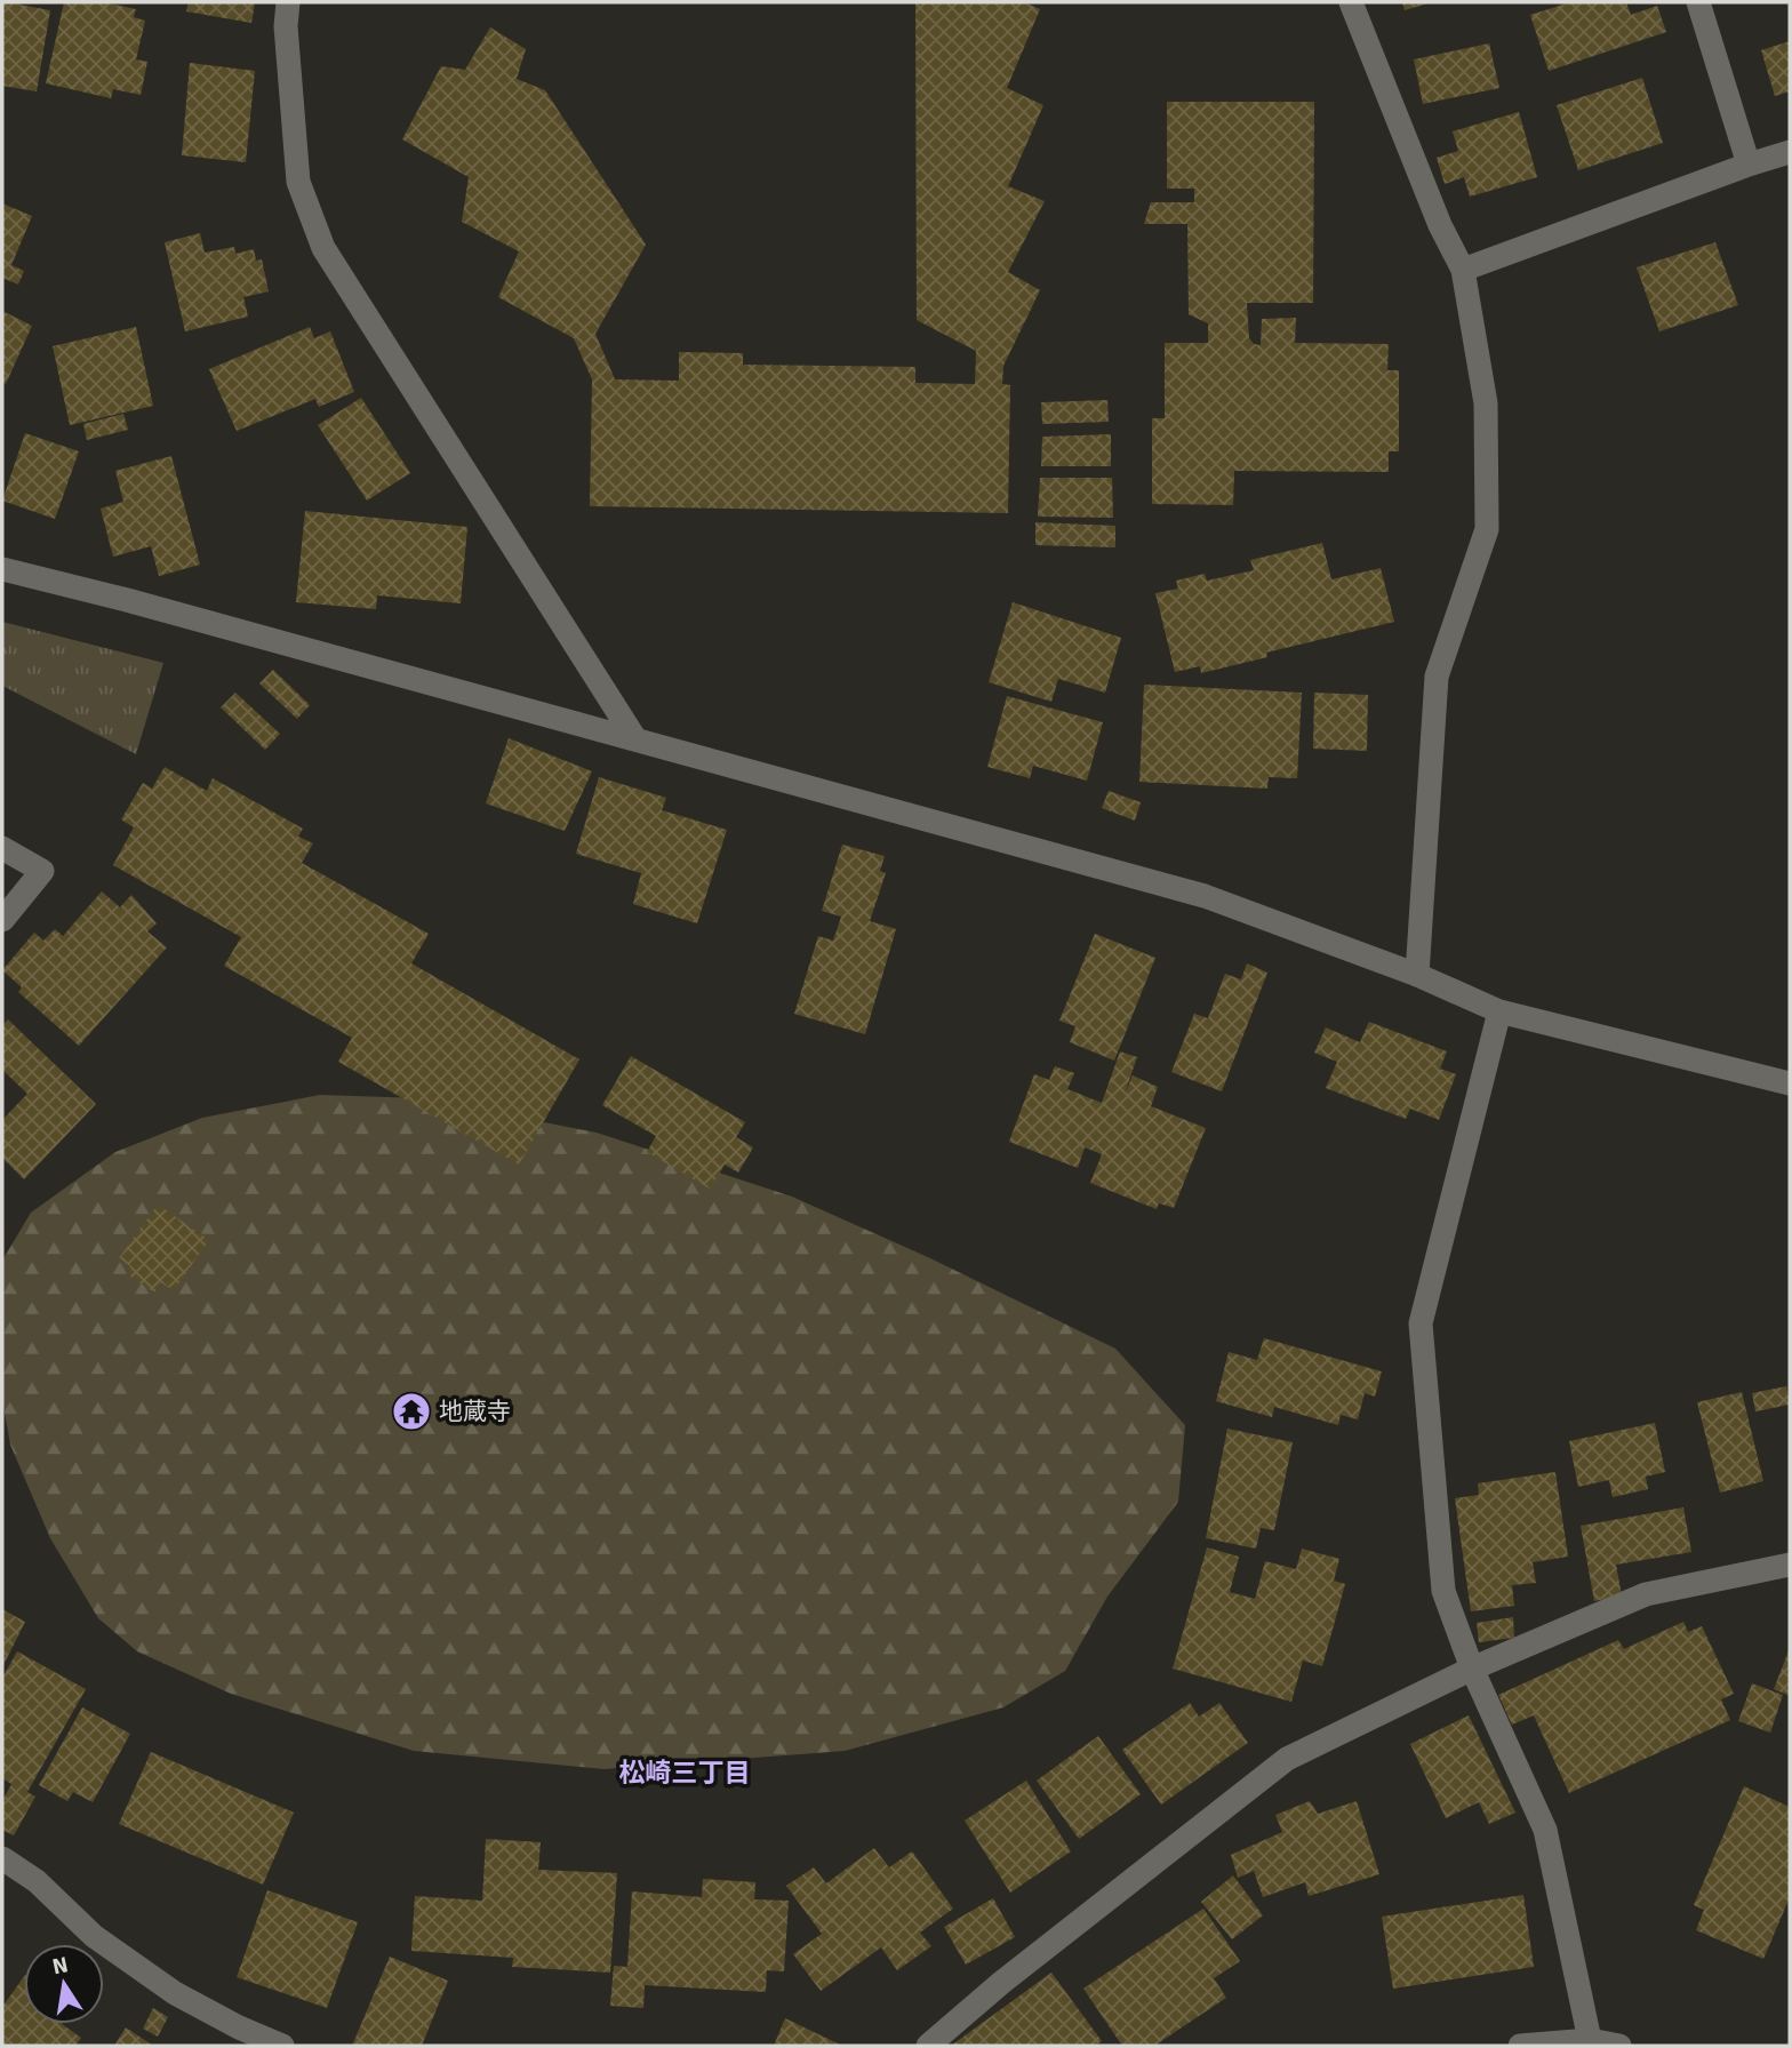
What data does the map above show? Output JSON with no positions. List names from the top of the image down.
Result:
{
  "districts": ["松崎三丁目"],
  "places": {
    "temple": ["地蔵寺"]
  },
  "north": "top"
}
